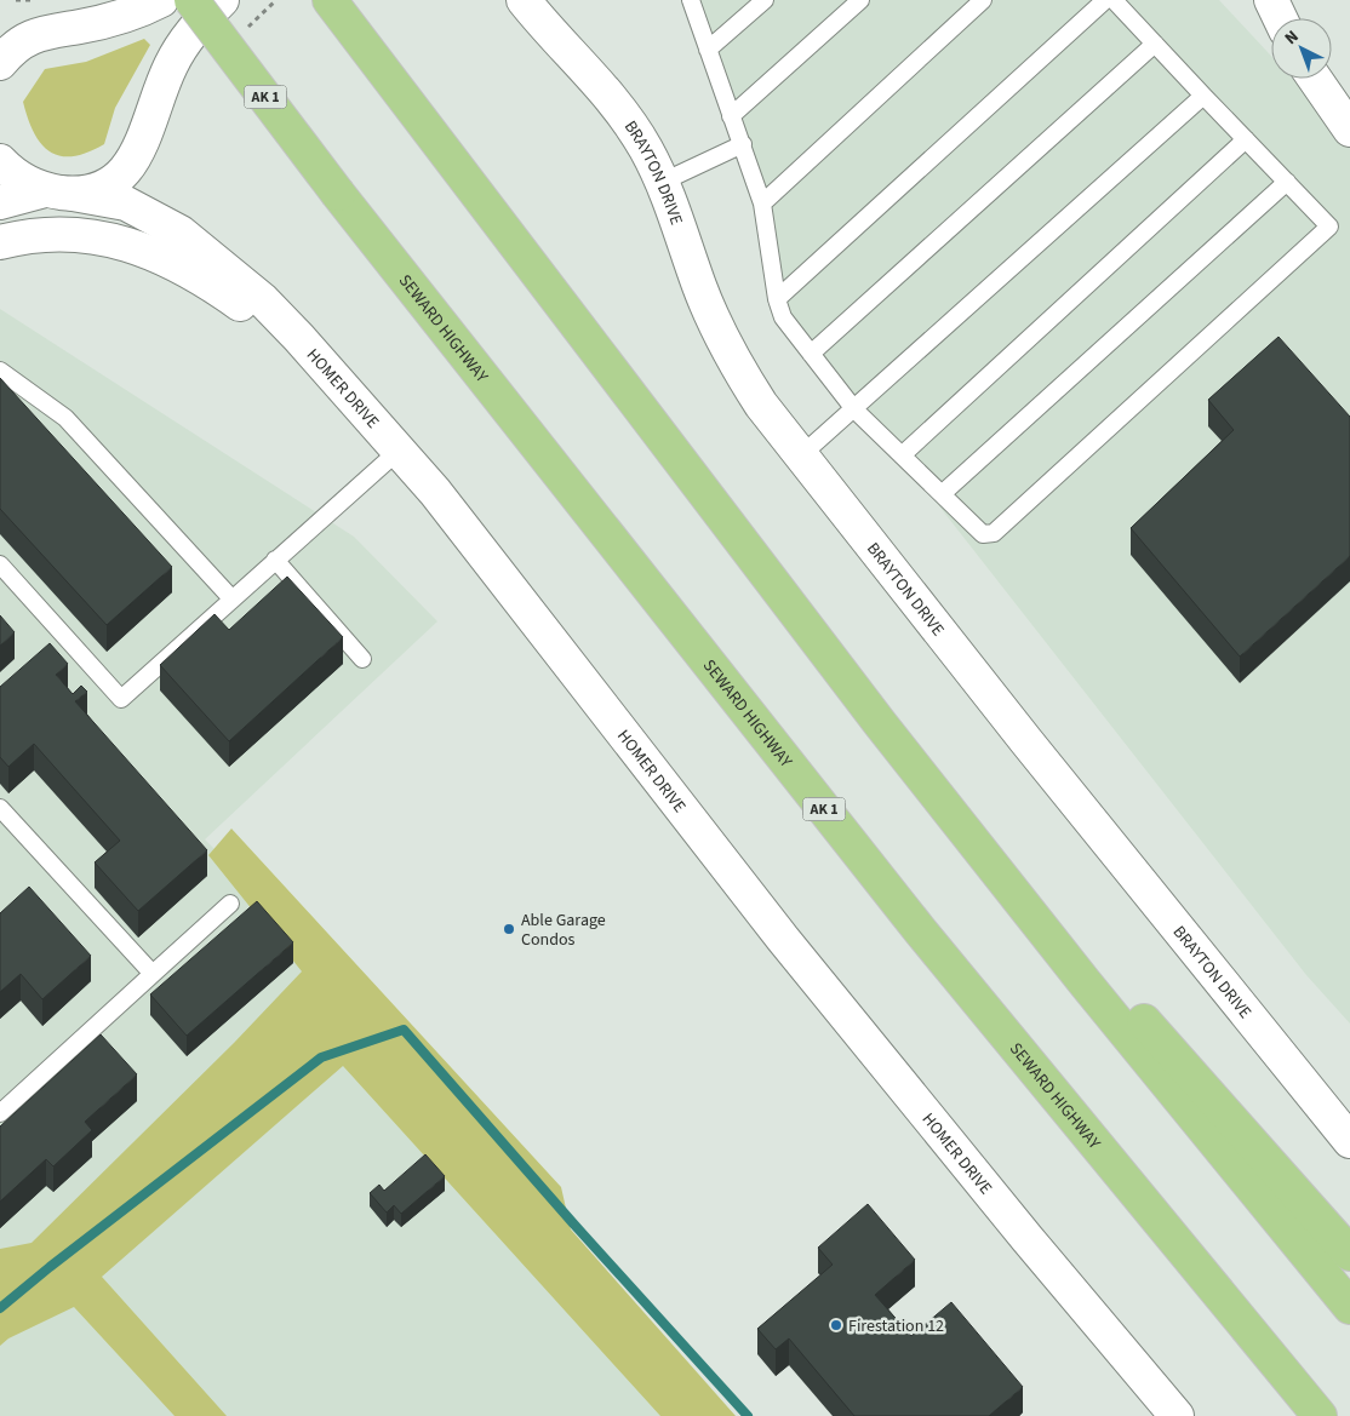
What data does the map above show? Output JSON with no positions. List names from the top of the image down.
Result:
{
  "streets": {
    "highway": ["AK 1", "SEWARD HIGHWAY"],
    "street": ["BRAYTON DRIVE", "HOMER DRIVE"]
  },
  "places": ["Able Garage Condos", "Firestation 12"],
  "north": "top left"
}
